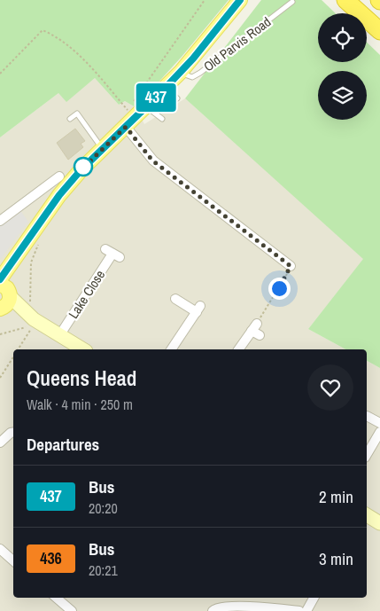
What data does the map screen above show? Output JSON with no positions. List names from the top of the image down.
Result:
{
  "streets": {
    "street": ["Lake Close"],
    "lane": ["Old Parvis Road"]
  },
  "lines": ["bus line 437"],
  "page": {
    "on_map": "437",
    "heading": [
      ["Queens Head", "Walk · 4 min · 250 m"],
      "Departures"
    ],
    "list": [
      {
        "mark": "437",
        "name": "Bus",
        "note": "20:20",
        "value": "2 min"
      },
      {
        "mark": "436",
        "name": "Bus",
        "note": "20:21",
        "value": "3 min"
      }
    ]
  }
}
